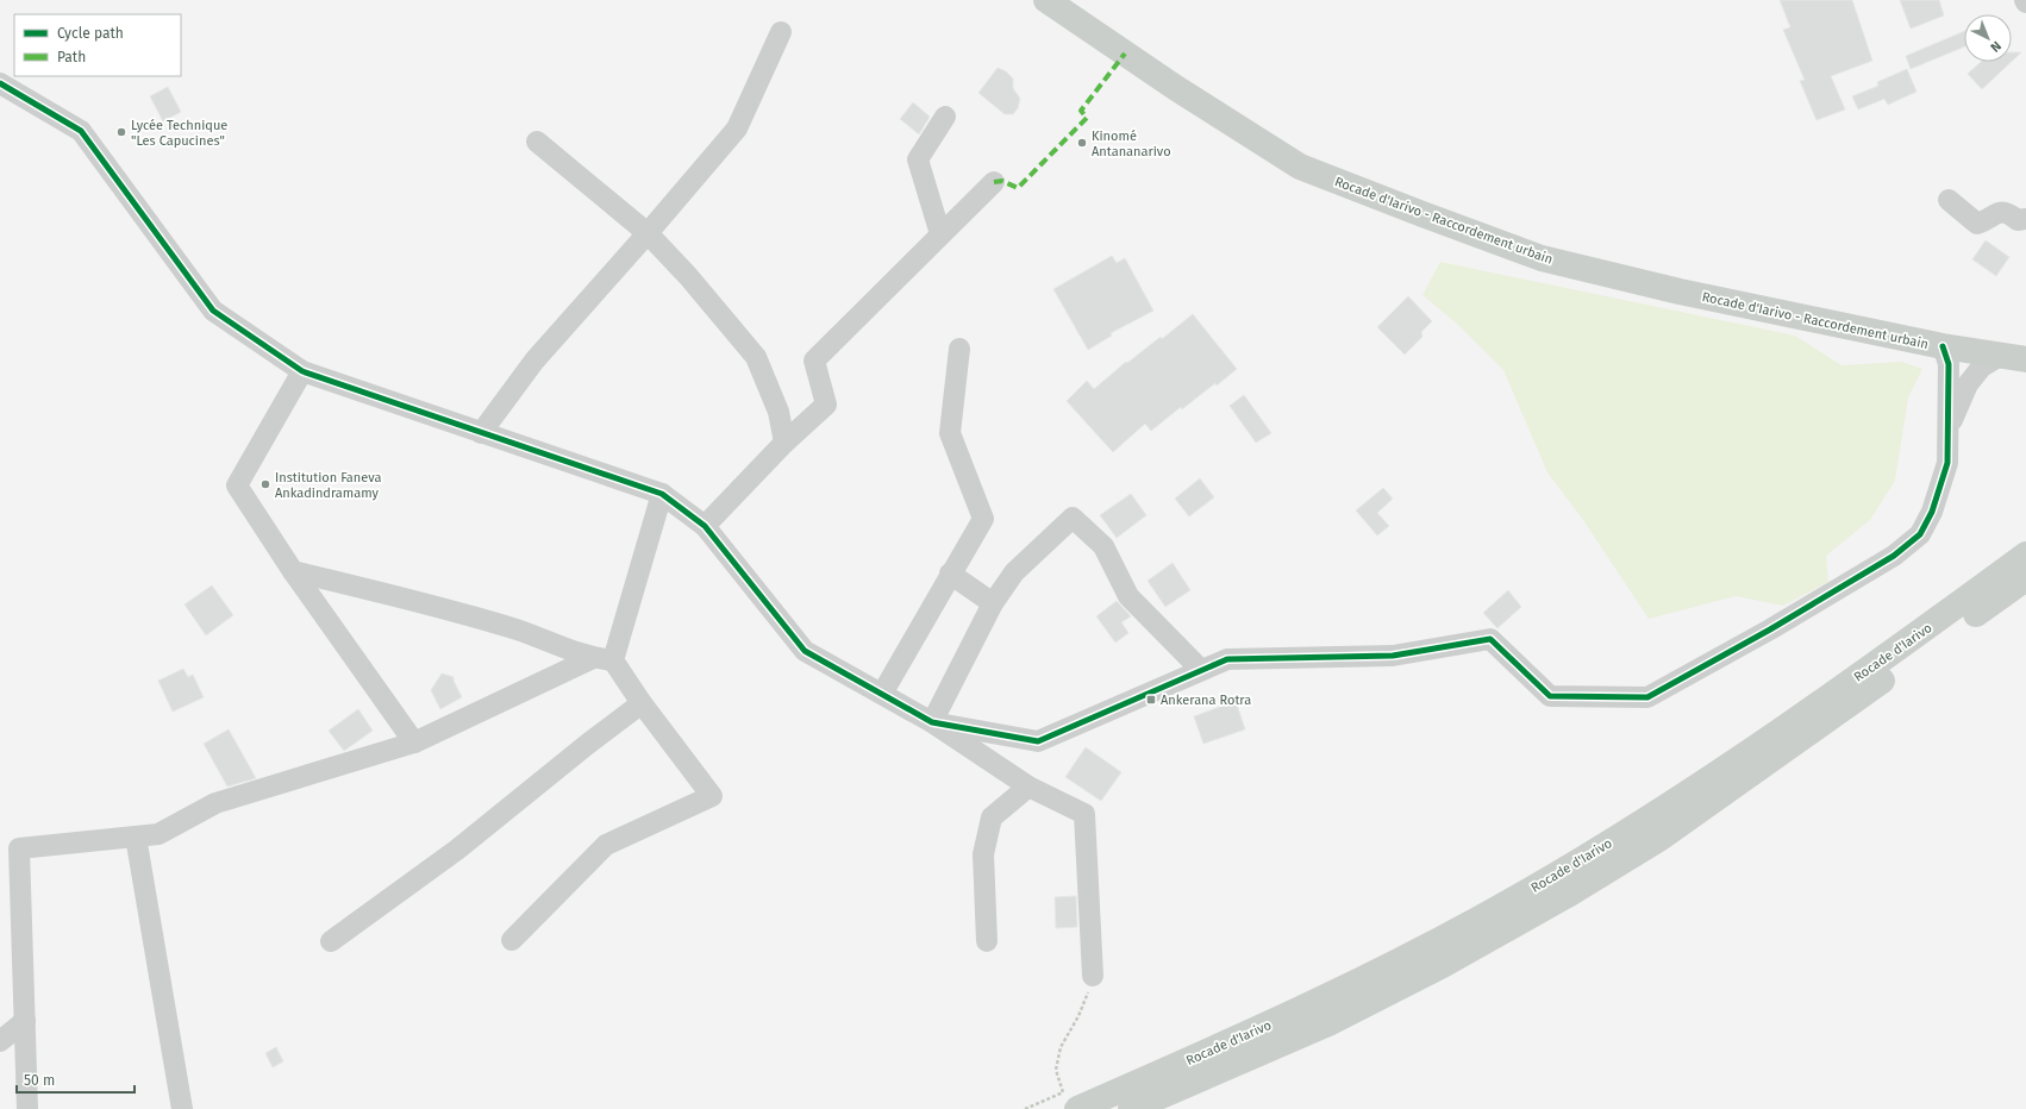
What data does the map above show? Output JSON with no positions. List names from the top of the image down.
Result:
{
  "streets": {
    "main road": ["Rocade d'Iarivo - Raccordement urbain", "Rocade d'Iarivo"]
  },
  "places": {
    "other": ["Lycée Technique \"Les Capucines\"", "Kinomé Antananarivo", "Institution Faneva Ankadindramamy"],
    "transit": ["Ankerana Rotra"]
  },
  "legend": ["Cycle path", "Path"],
  "scale_bar": "50 m",
  "north": "bottom right"
}
